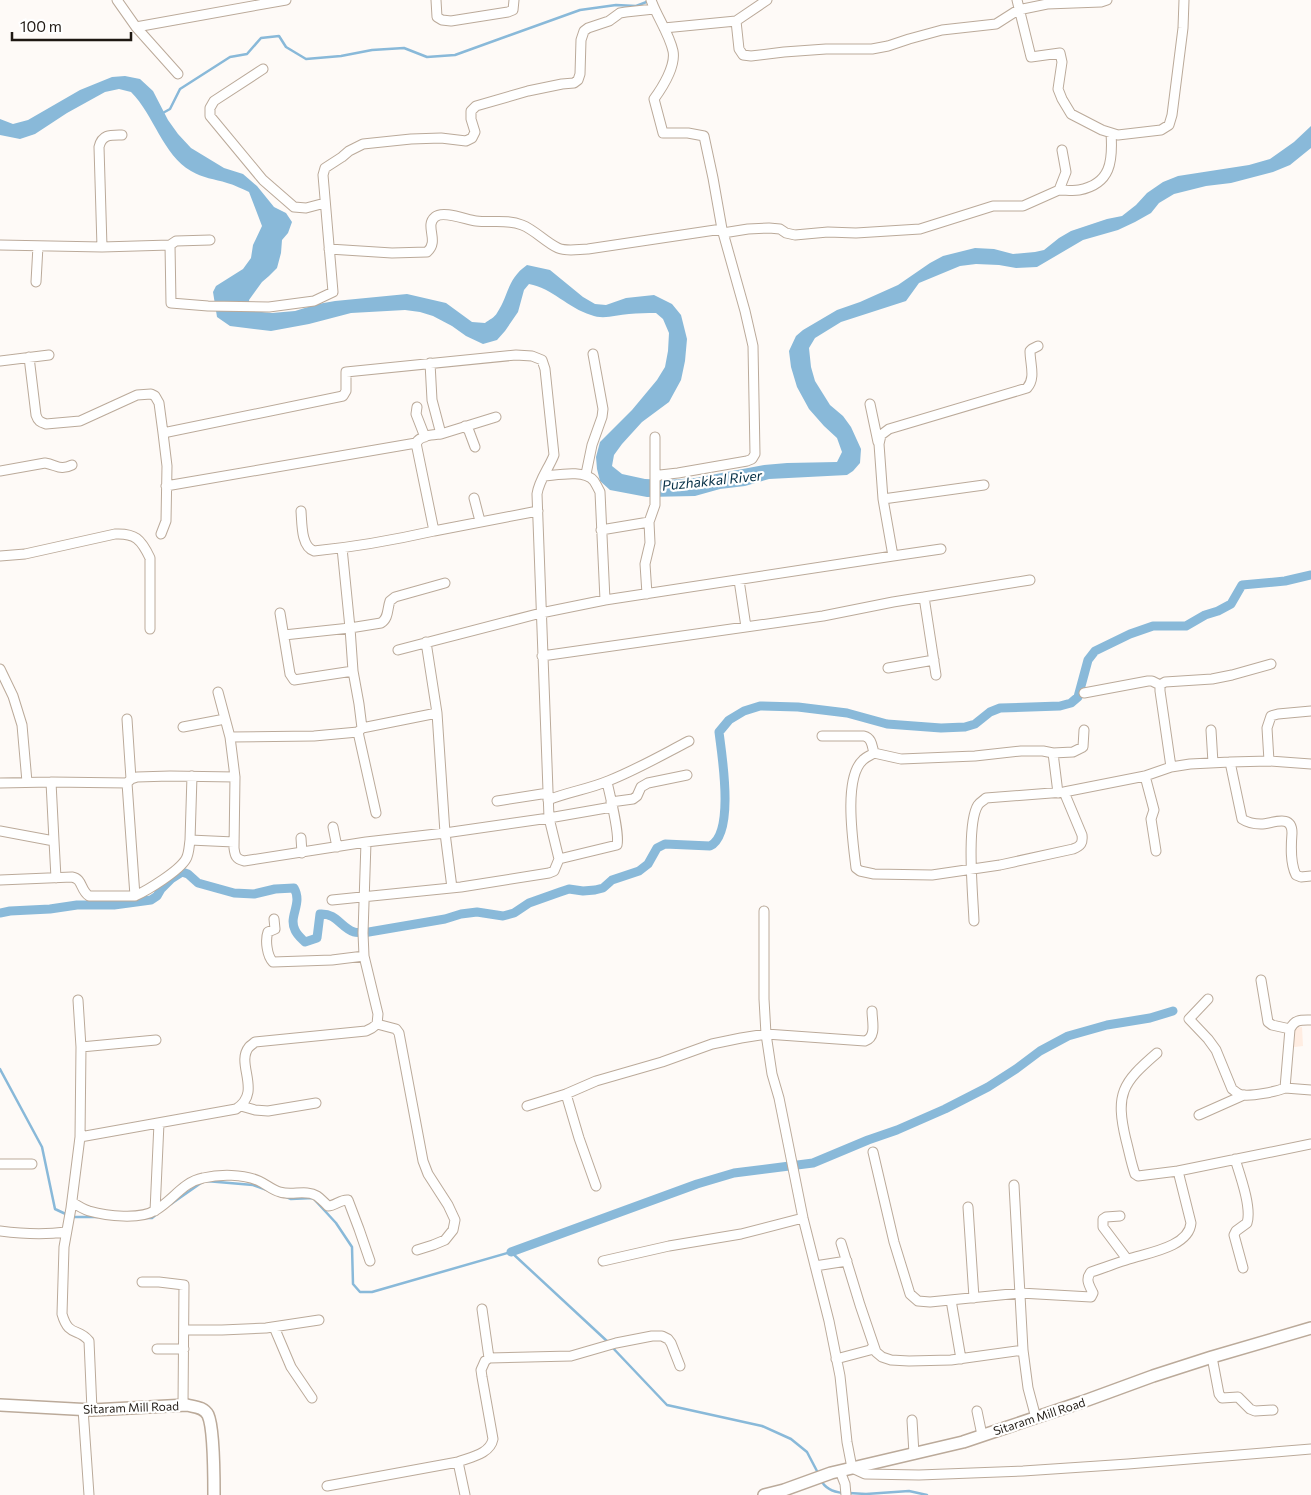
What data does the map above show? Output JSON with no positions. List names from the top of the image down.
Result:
{
  "streets": {
    "main road": ["Sitaram Mill Road"]
  },
  "water": ["Puzhakkal River"],
  "scale_bar": "100 m"
}
